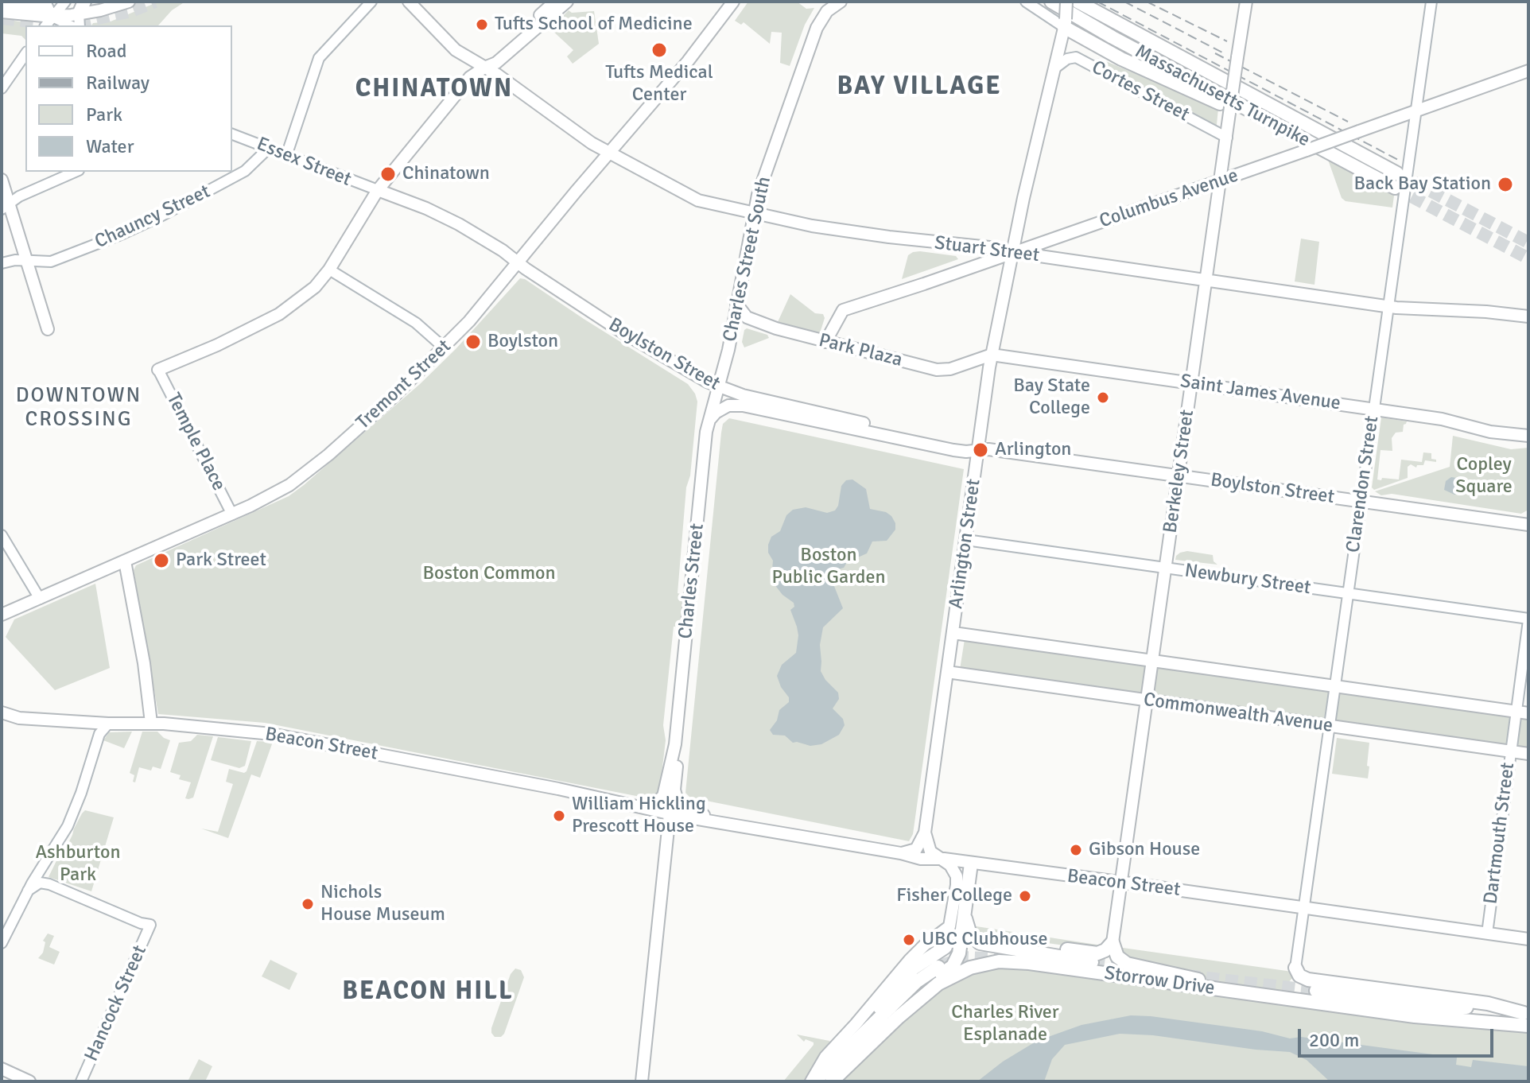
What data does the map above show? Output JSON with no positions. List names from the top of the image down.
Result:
{
  "streets": {
    "highway": ["Massachusetts Turnpike", "Storrow Drive"],
    "main road": [
      "Cortes Street",
      "Essex Street",
      "Columbus Avenue",
      "Chauncy Street",
      "Stuart Street",
      "Charles Street South",
      "Park Plaza",
      "Boylston Street",
      "Tremont Street",
      "Saint James Avenue",
      "Temple Place",
      "Berkeley Street",
      "Clarendon Street",
      "Arlington Street",
      "Newbury Street",
      "Charles Street",
      "Commonwealth Avenue",
      "Beacon Street",
      "Dartmouth Street",
      "Hancock Street"
    ]
  },
  "crossings": [
    ["Cortes Street", "Berkeley Street"],
    ["Cortes Street", "Arlington Street"],
    ["Essex Street", "Chauncy Street"],
    ["Essex Street", "Boylston Street"],
    ["Columbus Avenue", "Stuart Street"],
    ["Columbus Avenue", "Park Plaza"],
    ["Columbus Avenue", "Berkeley Street"],
    ["Columbus Avenue", "Clarendon Street"],
    ["Columbus Avenue", "Arlington Street"],
    ["Stuart Street", "Charles Street South"],
    ["Stuart Street", "Tremont Street"],
    ["Stuart Street", "Berkeley Street"],
    ["Stuart Street", "Clarendon Street"],
    ["Stuart Street", "Arlington Street"],
    ["Charles Street South", "Park Plaza"],
    ["Charles Street South", "Boylston Street"],
    ["Charles Street South", "Charles Street"],
    ["Park Plaza", "Saint James Avenue"],
    ["Park Plaza", "Arlington Street"],
    ["Boylston Street", "Tremont Street"],
    ["Boylston Street", "Berkeley Street"],
    ["Boylston Street", "Clarendon Street"],
    ["Boylston Street", "Arlington Street"],
    ["Boylston Street", "Charles Street"],
    ["Tremont Street", "Temple Place"],
    ["Saint James Avenue", "Berkeley Street"],
    ["Saint James Avenue", "Clarendon Street"],
    ["Saint James Avenue", "Arlington Street"],
    ["Berkeley Street", "Newbury Street"],
    ["Berkeley Street", "Commonwealth Avenue"],
    ["Berkeley Street", "Beacon Street"],
    ["Clarendon Street", "Newbury Street"],
    ["Clarendon Street", "Commonwealth Avenue"],
    ["Clarendon Street", "Beacon Street"],
    ["Arlington Street", "Newbury Street"],
    ["Arlington Street", "Commonwealth Avenue"],
    ["Newbury Street", "Dartmouth Street"],
    ["Charles Street", "Beacon Street"],
    ["Commonwealth Avenue", "Dartmouth Street"],
    ["Beacon Street", "Dartmouth Street"]
  ],
  "districts": [
    "BAY VILLAGE",
    "CHINATOWN",
    "DOWNTOWN CROSSING",
    "BEACON HILL"
  ],
  "parks": [
    "Copley Square",
    "Boston Public Garden",
    "Boston Common",
    "Ashburton Park",
    "Charles River Esplanade"
  ],
  "places": [
    "Tufts School of Medicine",
    "Tufts Medical Center",
    "Chinatown",
    "Back Bay Station",
    "Boylston",
    "Bay State College",
    "Arlington",
    "Park Street",
    "William Hickling Prescott House",
    "Gibson House",
    "Fisher College",
    "Nichols House Museum",
    "UBC Clubhouse"
  ],
  "legend": [
    "Road",
    "Railway",
    "Park",
    "Water"
  ],
  "scale_bar": "200 m"
}
